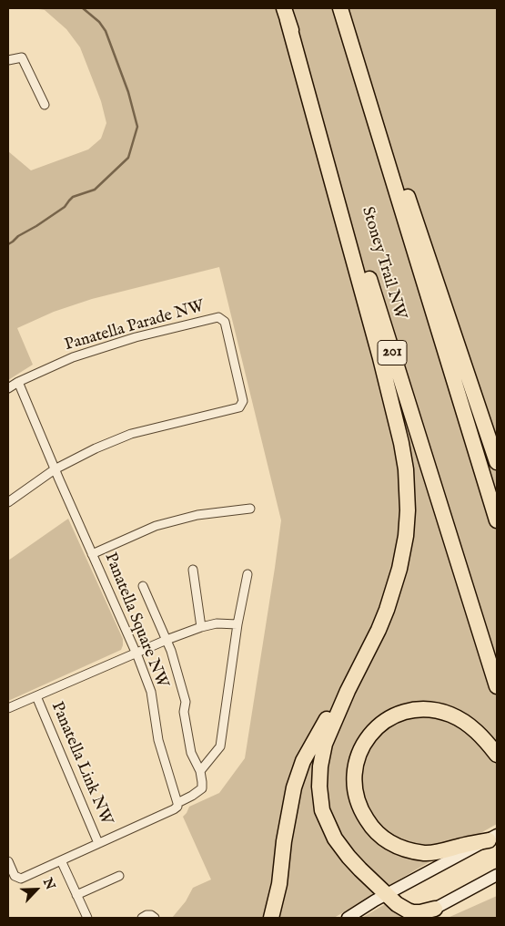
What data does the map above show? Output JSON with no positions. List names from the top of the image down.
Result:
{
  "streets": {
    "highway": ["Stoney Trail NW", "201"],
    "street": ["Panatella Parade NW", "Panatella Square NW", "Panatella Link NW"]
  },
  "crossings": [
    ["Panatella Parade NW", "Panatella Square NW"]
  ],
  "north": "top right"
}
